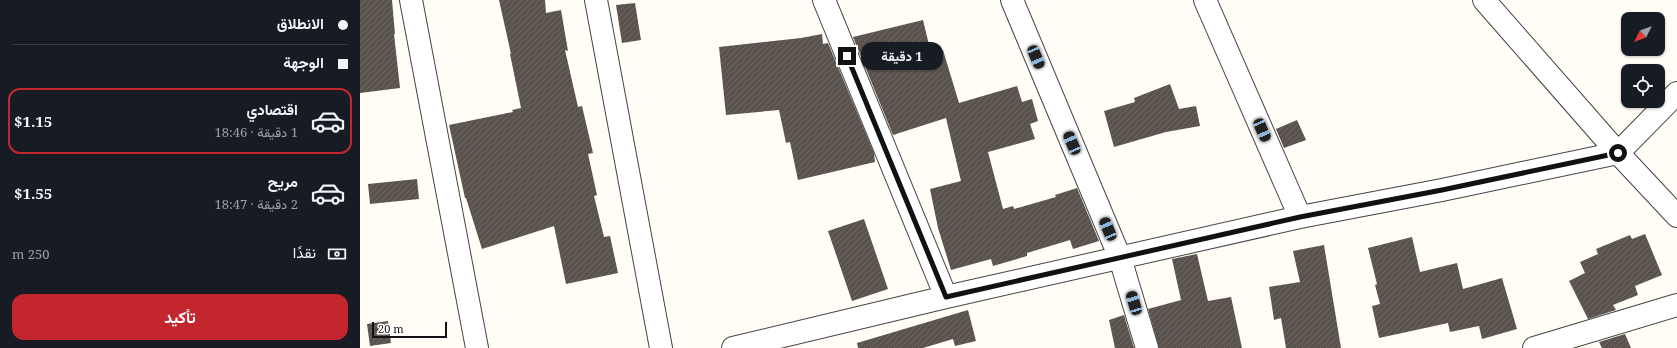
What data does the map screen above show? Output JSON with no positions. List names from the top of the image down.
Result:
{
  "scale_bar": "20 m",
  "north": "bottom left",
  "page": {
    "banner": ["الانطلاق", "الوجهة"],
    "bubble": "1 دقيقة",
    "list": [
      {
        "name": "اقتصادي",
        "note": "1 دقيقة · 18:46",
        "value": "$1.15"
      },
      {
        "name": "مريح",
        "note": "2 دقيقة · 18:47",
        "value": "$1.55"
      }
    ],
    "pay": ["نقدًا", "250 m"],
    "buttons": "تأكيد",
    "scale": "20 m"
  }
}
